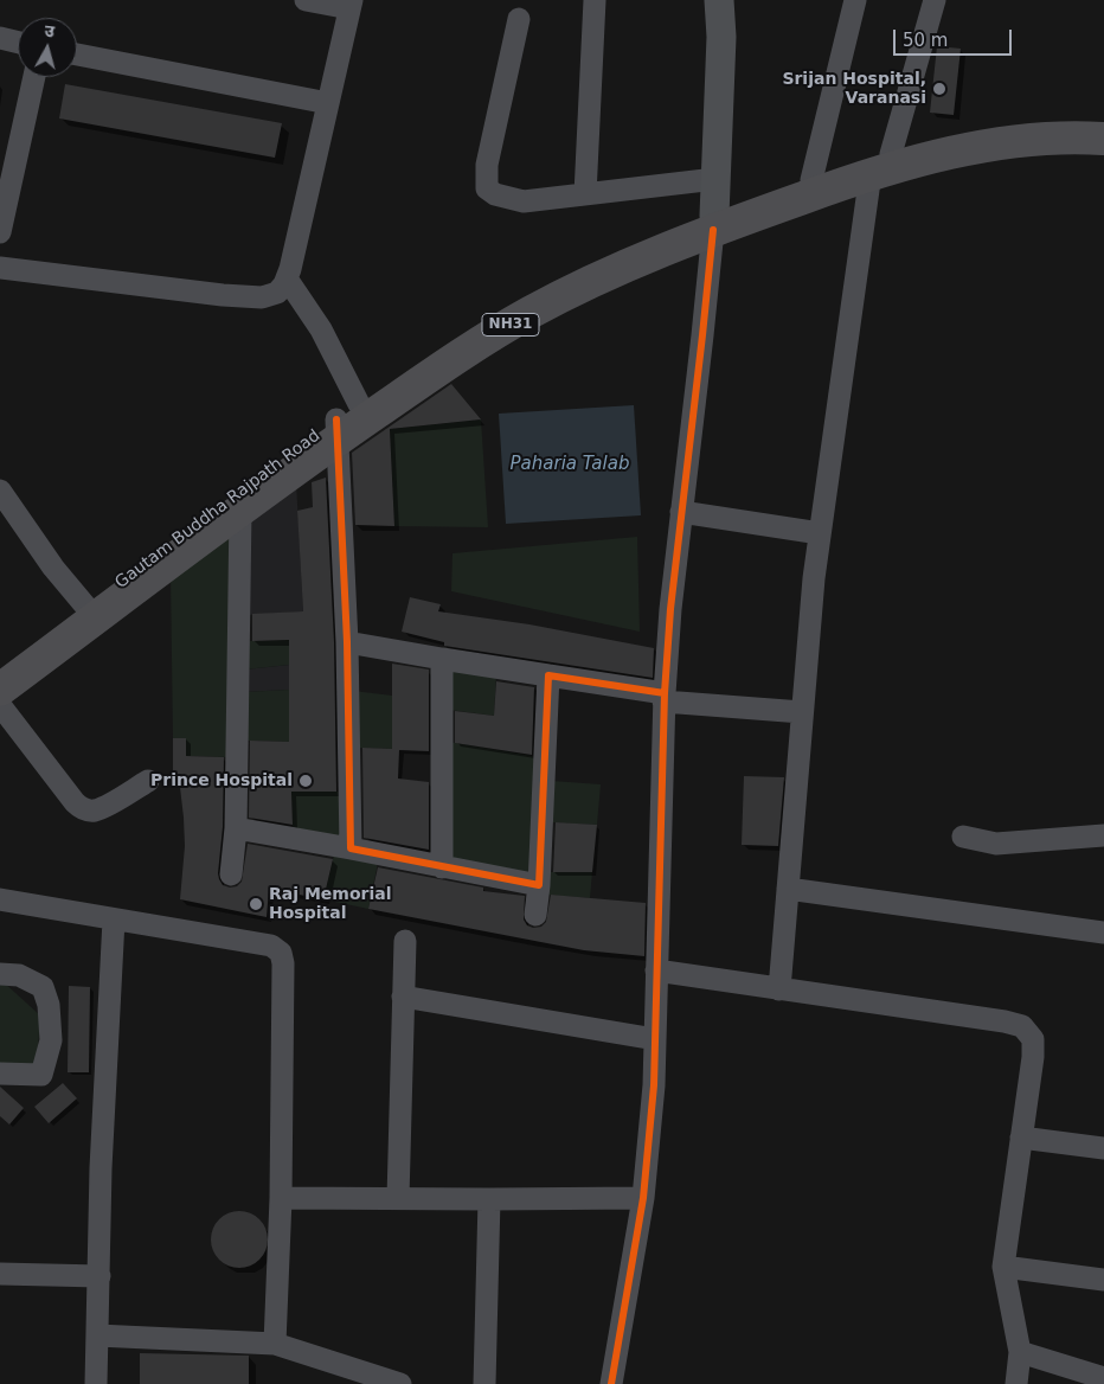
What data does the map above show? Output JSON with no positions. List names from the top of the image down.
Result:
{
  "streets": {
    "highway": ["NH31", "Gautam Buddha Rajpath Road"]
  },
  "crossings": [
    ["NH31", "Gautam Buddha Rajpath Road"]
  ],
  "water": ["Paharia Talab"],
  "places": ["Srijan Hospital, Varanasi", "Prince Hospital", "Raj Memorial Hospital"],
  "scale_bar": "50 m",
  "north": "top"
}
